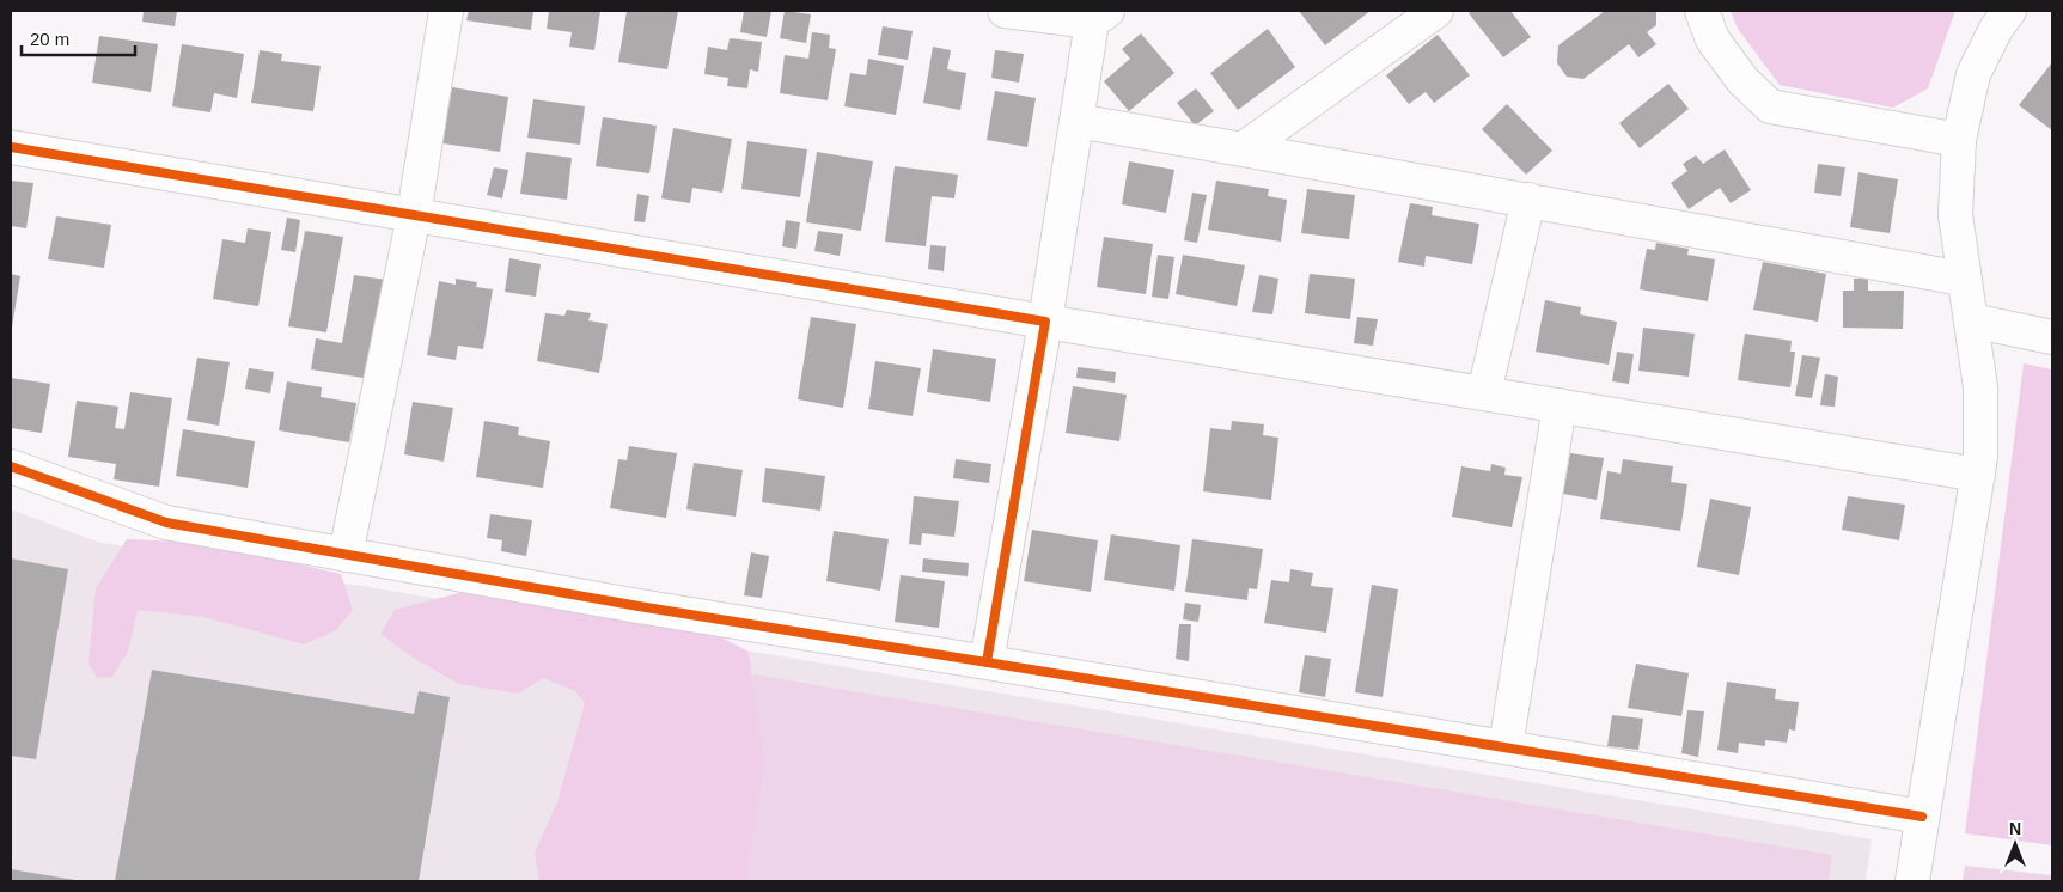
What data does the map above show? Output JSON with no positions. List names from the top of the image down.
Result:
{
  "scale_bar": "20 m",
  "north": "top"
}
